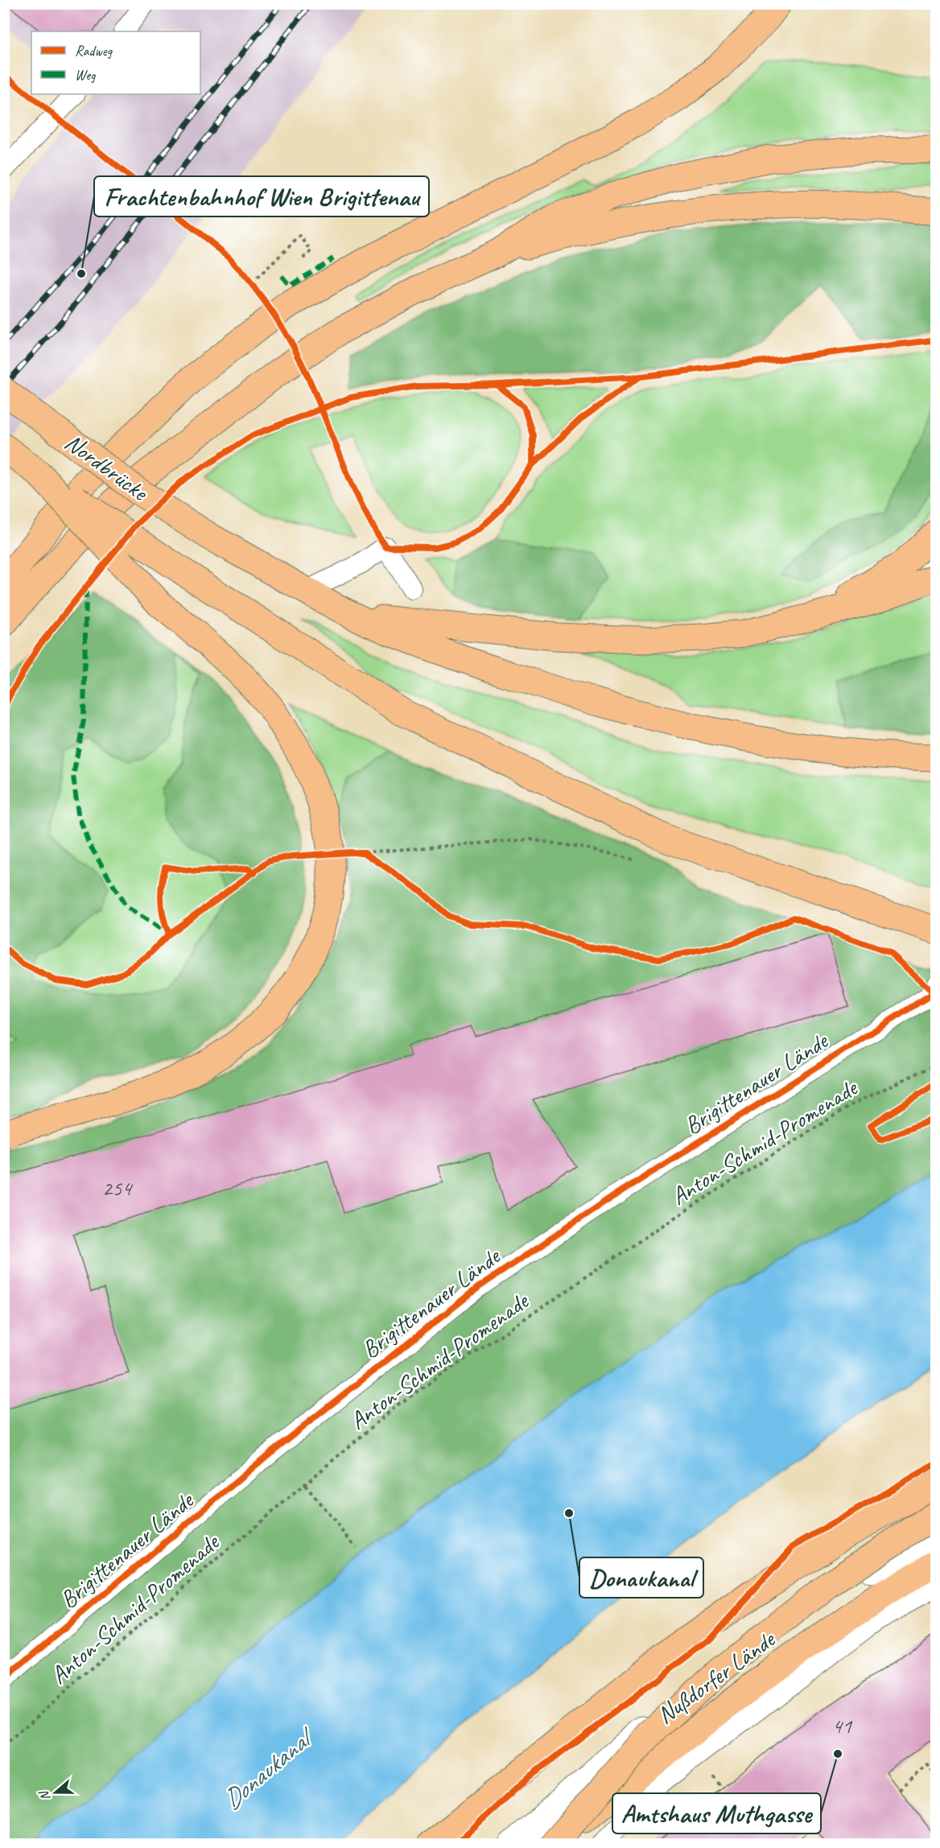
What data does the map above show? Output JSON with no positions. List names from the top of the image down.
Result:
{
  "streets": {
    "highway": ["Nordbrücke"],
    "street": ["Nußdorfer Lände"],
    "lane": ["Brigittenauer Lände"],
    "path": ["Anton-Schmid-Promenade"]
  },
  "water": ["Donaukanal"],
  "places": ["Frachtenbahnhof Wien Brigittenau", "Donaukanal", "Amtshaus Muthgasse"],
  "house_numbers": ["254", "41"],
  "legend": ["Radweg", "Weg"],
  "north": "left"
}
